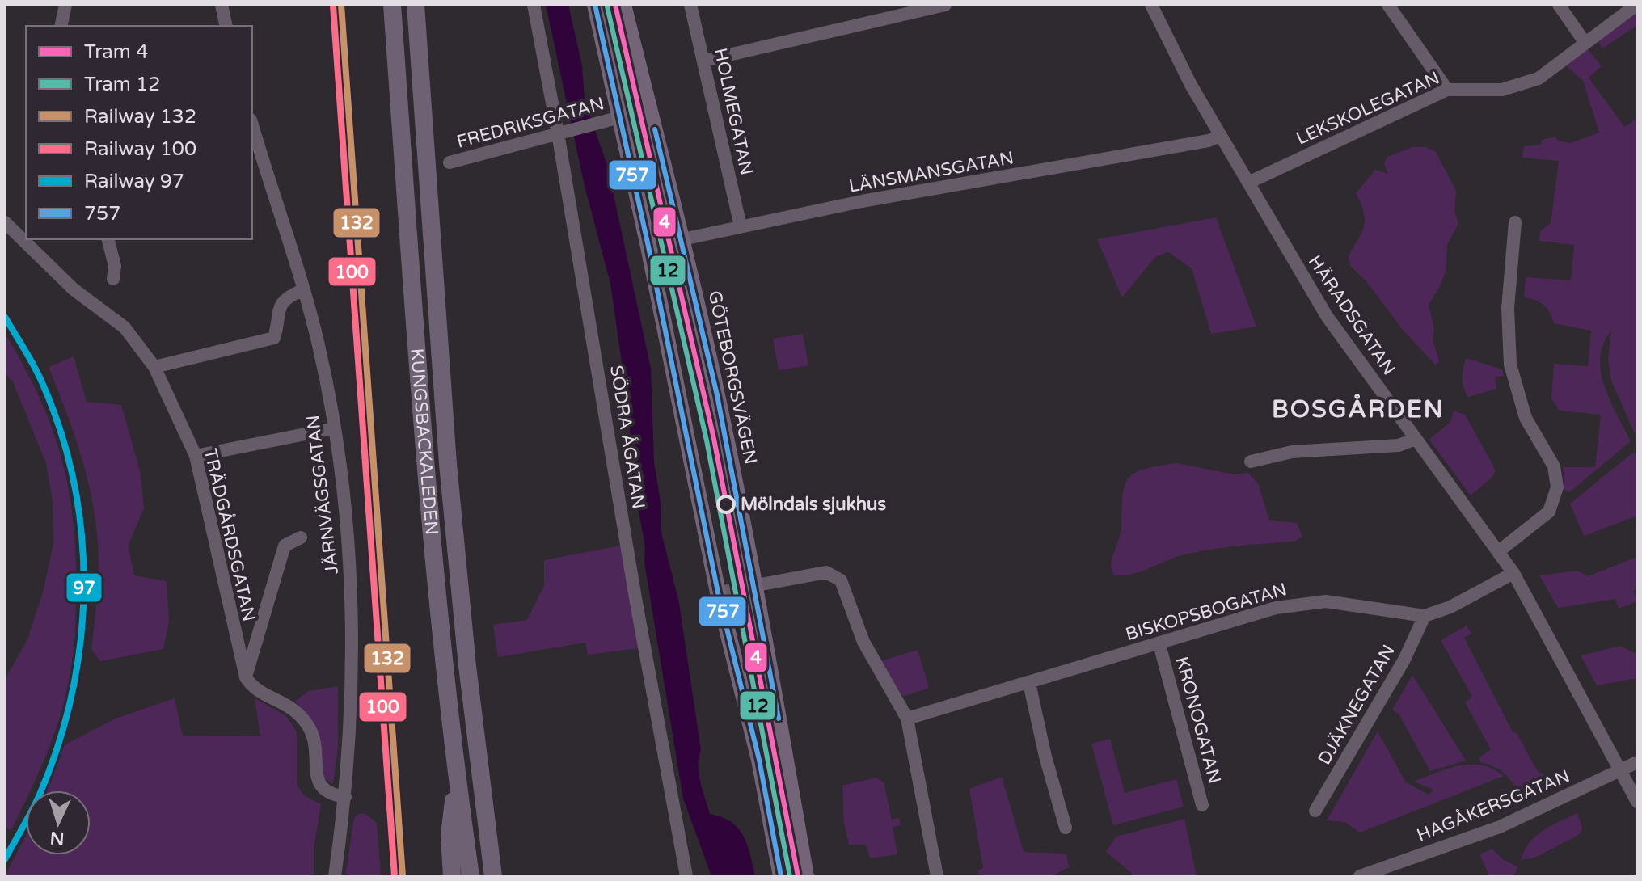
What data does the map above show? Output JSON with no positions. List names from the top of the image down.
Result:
{
  "streets": {
    "highway": ["KUNGSBACKALEDEN"],
    "main road": ["GÖTEBORGSVÄGEN"],
    "street": [
      "LEKSKOLEGATAN",
      "HOLMEGATAN",
      "FREDRIKSGATAN",
      "LÄNSMANSGATAN",
      "HÄRADSGATAN",
      "SÖDRA ÅGATAN",
      "JÄRNVÄGSGATAN",
      "TRÄDGÅRDSGATAN",
      "BISKOPSBOGATAN",
      "DJÄKNEGATAN",
      "KRONOGATAN",
      "HAGÅKERSGATAN"
    ]
  },
  "crossings": [
    ["LEKSKOLEGATAN", "HÄRADSGATAN"],
    ["HOLMEGATAN", "LÄNSMANSGATAN"],
    ["FREDRIKSGATAN", "SÖDRA ÅGATAN"],
    ["LÄNSMANSGATAN", "HÄRADSGATAN"],
    ["LÄNSMANSGATAN", "GÖTEBORGSVÄGEN"],
    ["HÄRADSGATAN", "BISKOPSBOGATAN"],
    ["HÄRADSGATAN", "HAGÅKERSGATAN"],
    ["BISKOPSBOGATAN", "DJÄKNEGATAN"],
    ["BISKOPSBOGATAN", "KRONOGATAN"]
  ],
  "districts": ["BOSGÅRDEN"],
  "places": ["Mölndals sjukhus"],
  "lines": [
    "tram line 4",
    "rail line 132",
    "transit line 757",
    "rail line 100",
    "tram line 12",
    "rail line 97"
  ],
  "legend": [
    "Tram 4",
    "Tram 12",
    "Railway 132",
    "Railway 100",
    "Railway 97",
    "757"
  ],
  "north": "bottom"
}
